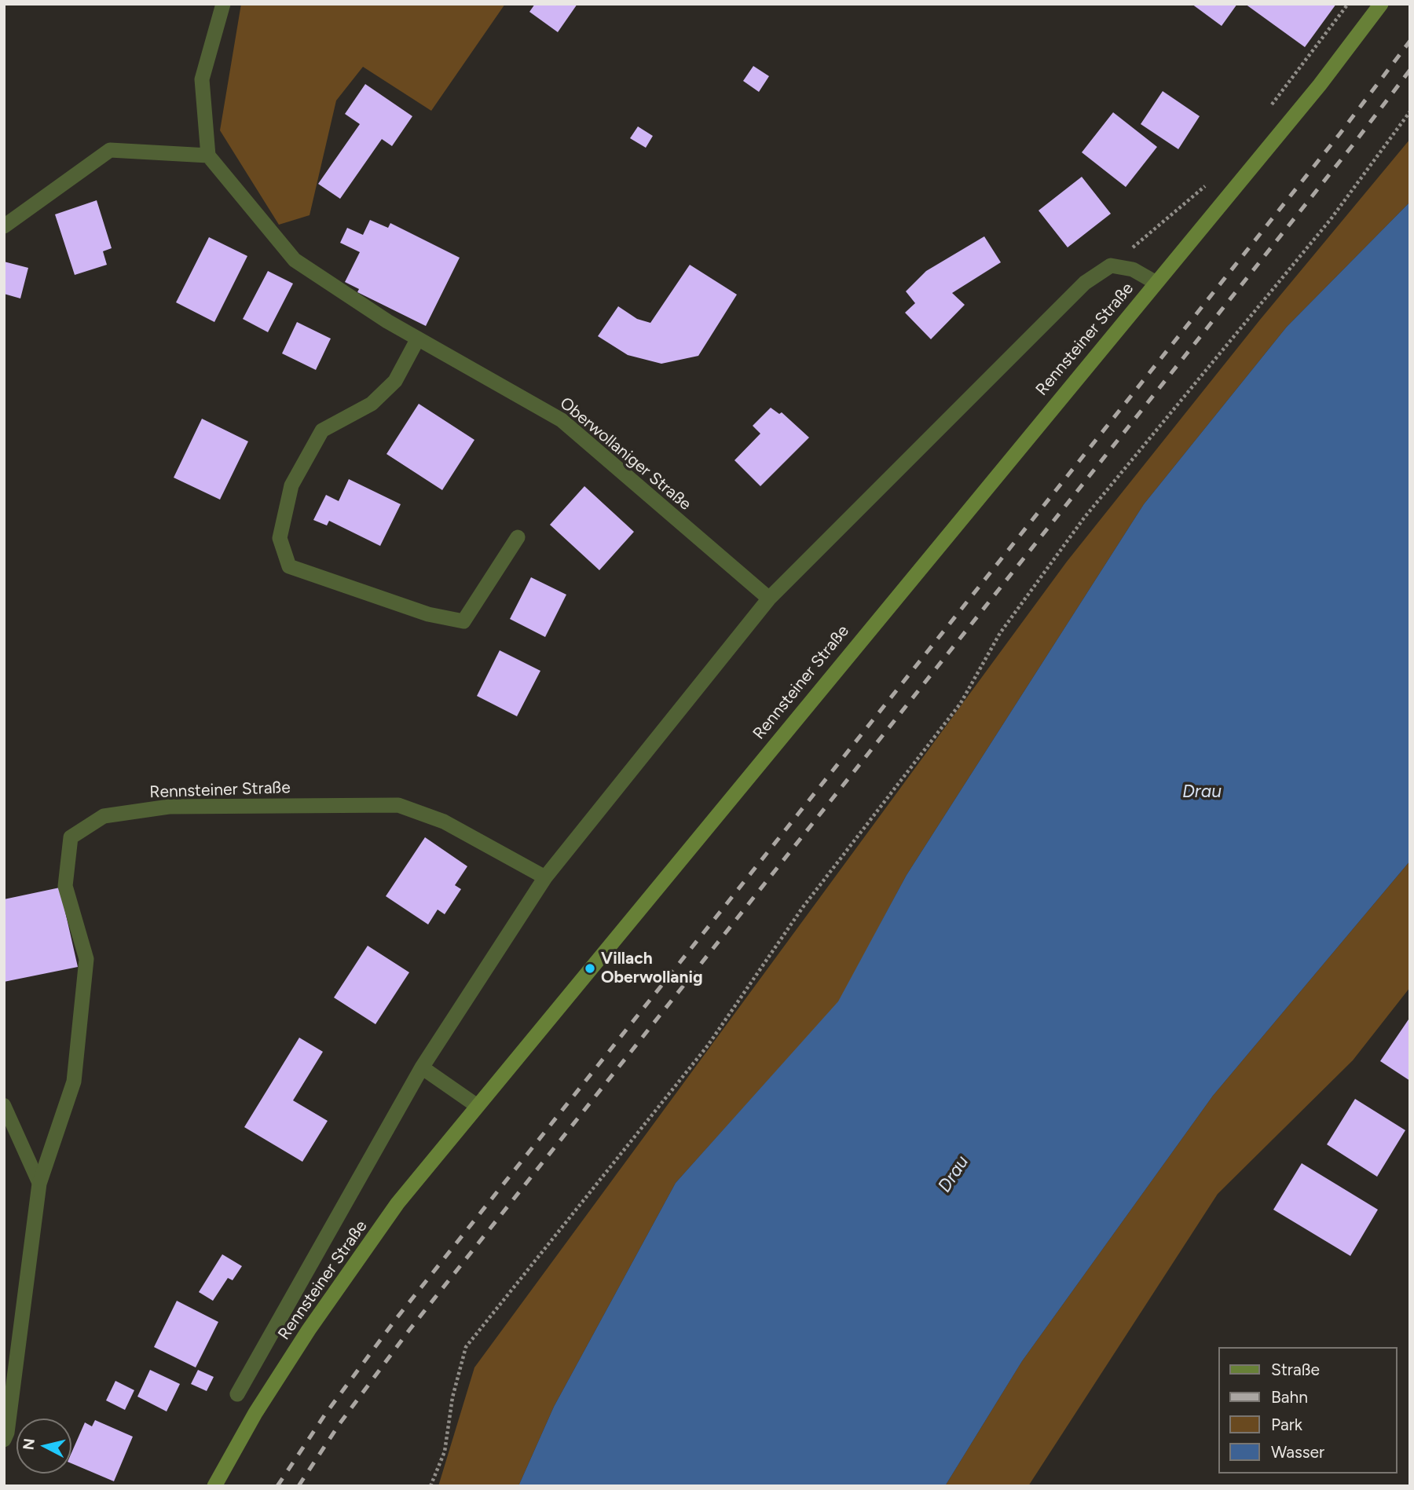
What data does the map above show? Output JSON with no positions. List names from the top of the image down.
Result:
{
  "streets": {
    "main road": ["Rennsteiner Straße"],
    "street": ["Oberwollaniger Straße"]
  },
  "crossings": [
    ["Rennsteiner Straße", "Oberwollaniger Straße"]
  ],
  "water": ["Drau"],
  "places": ["Villach Oberwollanig"],
  "legend": [
    "Straße",
    "Bahn",
    "Park",
    "Wasser"
  ],
  "north": "left"
}
